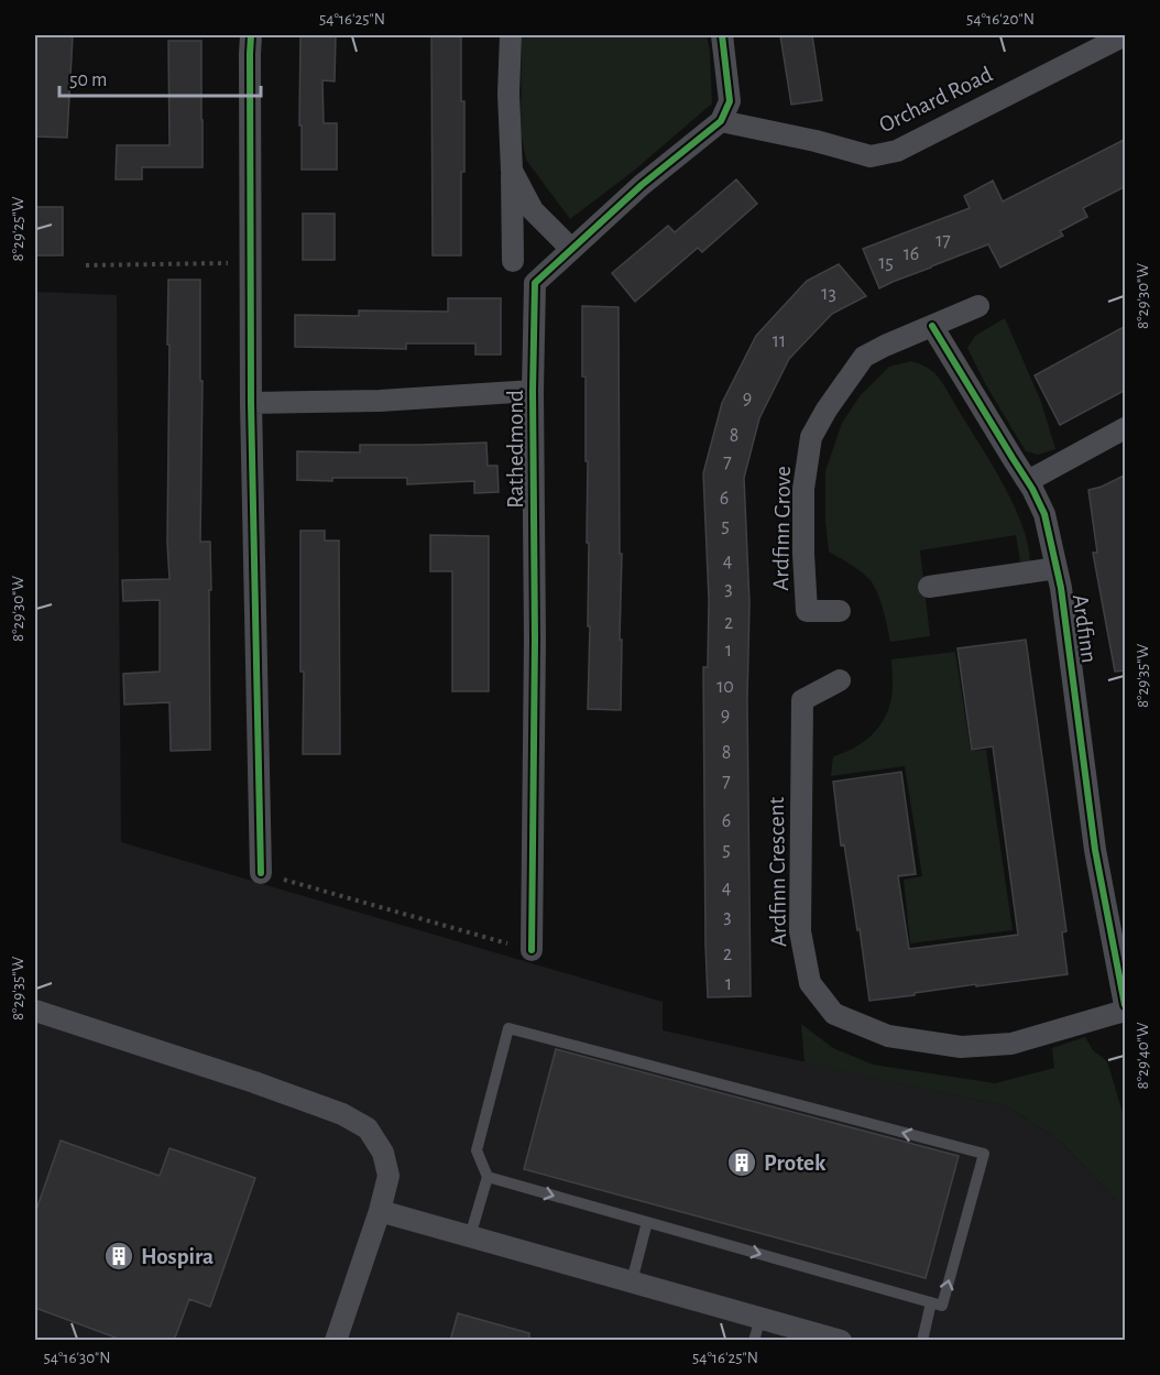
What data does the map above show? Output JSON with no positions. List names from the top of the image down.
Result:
{
  "streets": {
    "street": [
      "Orchard Road",
      "Rathedmond",
      "Ardfinn Grove",
      "Ardfinn",
      "Ardfinn Crescent"
    ]
  },
  "crossings": [
    ["Orchard Road", "Rathedmond"],
    ["Ardfinn Grove", "Ardfinn"]
  ],
  "places": {
    "building": ["Protek", "Hospira"]
  },
  "house_numbers": [
    "17",
    "16",
    "15",
    "13",
    "11",
    "9",
    "8",
    "7",
    "6",
    "5",
    "4",
    "3",
    "2",
    "1",
    "10",
    "9",
    "8",
    "7",
    "6",
    "5",
    "4",
    "3",
    "2",
    "1"
  ],
  "scale_bar": "50 m",
  "coordinates": [
    "54°16'25\"N",
    "54°16'20\"N",
    "8°29'25\"W",
    "8°29'30\"W",
    "8°29'35\"W",
    "8°29'40\"W",
    "54°16'30\"N"
  ]
}
